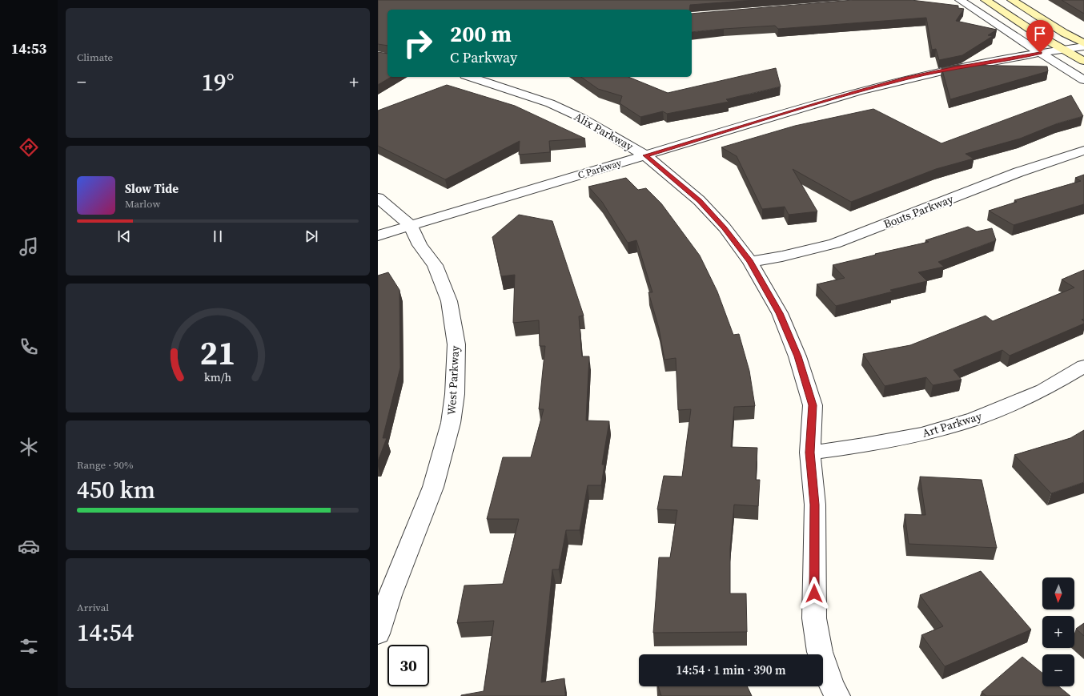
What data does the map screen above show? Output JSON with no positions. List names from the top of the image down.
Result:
{
  "streets": {
    "street": [
      "Alix Parkway",
      "C Parkway",
      "Bouts Parkway",
      "West Parkway",
      "Art Parkway"
    ]
  },
  "crossings": [
    ["Alix Parkway", "C Parkway"],
    ["Alix Parkway", "Bouts Parkway"],
    ["Alix Parkway", "Art Parkway"],
    ["C Parkway", "West Parkway"]
  ],
  "north": "bottom",
  "page": {
    "tabs": "14:53",
    "tile": [
      "Climate",
      ["Range · 90%", "450 km"],
      ["Arrival", "14:54"]
    ],
    "turn": ["200 m", "C Parkway"],
    "heat": ["−", "19°", "+"],
    "song": ["Slow Tide", "Marlow"],
    "map_buttons": ["+", "−"],
    "limit": "30",
    "trip": "14:54 · 1 min · 390 m",
    "gauge": ["21", "km/h"]
  }
}
